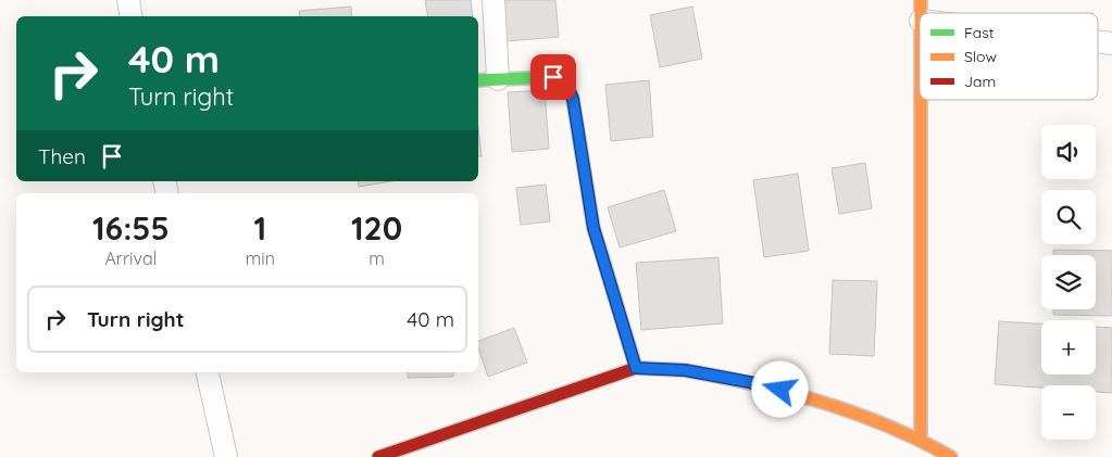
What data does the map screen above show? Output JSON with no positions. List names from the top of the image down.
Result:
{
  "legend": ["Fast", "Slow", "Jam"],
  "page": {
    "turn": ["40 m", "Turn right"],
    "map_buttons": ["+", "−"],
    "then": "Then",
    "eta": [
      "16:55",
      "Arrival",
      "1",
      "min",
      "120",
      "m"
    ],
    "list": [
      {
        "name": "Turn right",
        "value": "40 m"
      }
    ]
  }
}
